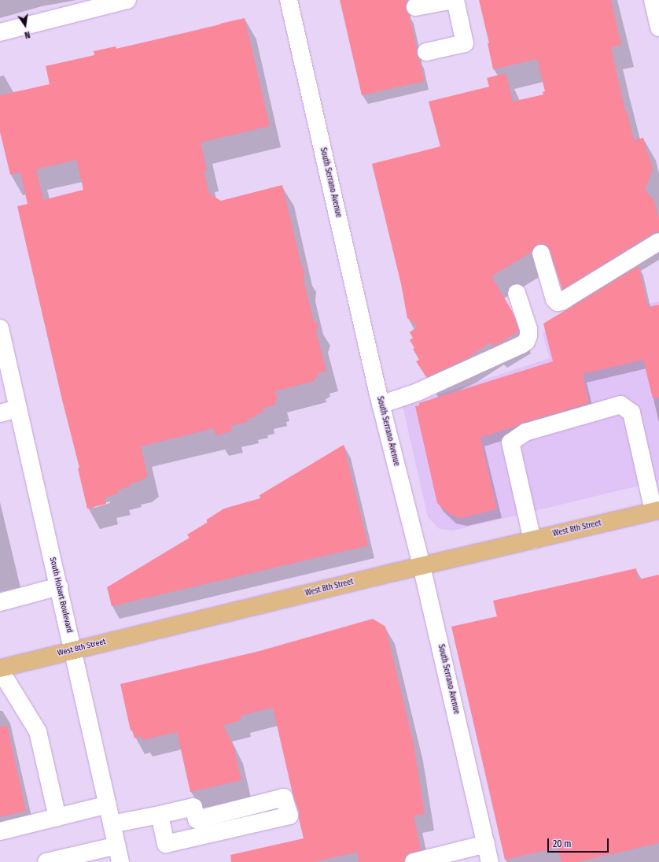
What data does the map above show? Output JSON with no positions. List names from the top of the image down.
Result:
{
  "streets": {
    "main road": ["West 8th Street"],
    "street": ["South Serrano Avenue", "South Hobart Boulevard"]
  },
  "crossings": [
    ["South Serrano Avenue", "West 8th Street"],
    ["West 8th Street", "South Hobart Boulevard"]
  ],
  "scale_bar": "20 m",
  "north": "bottom"
}
